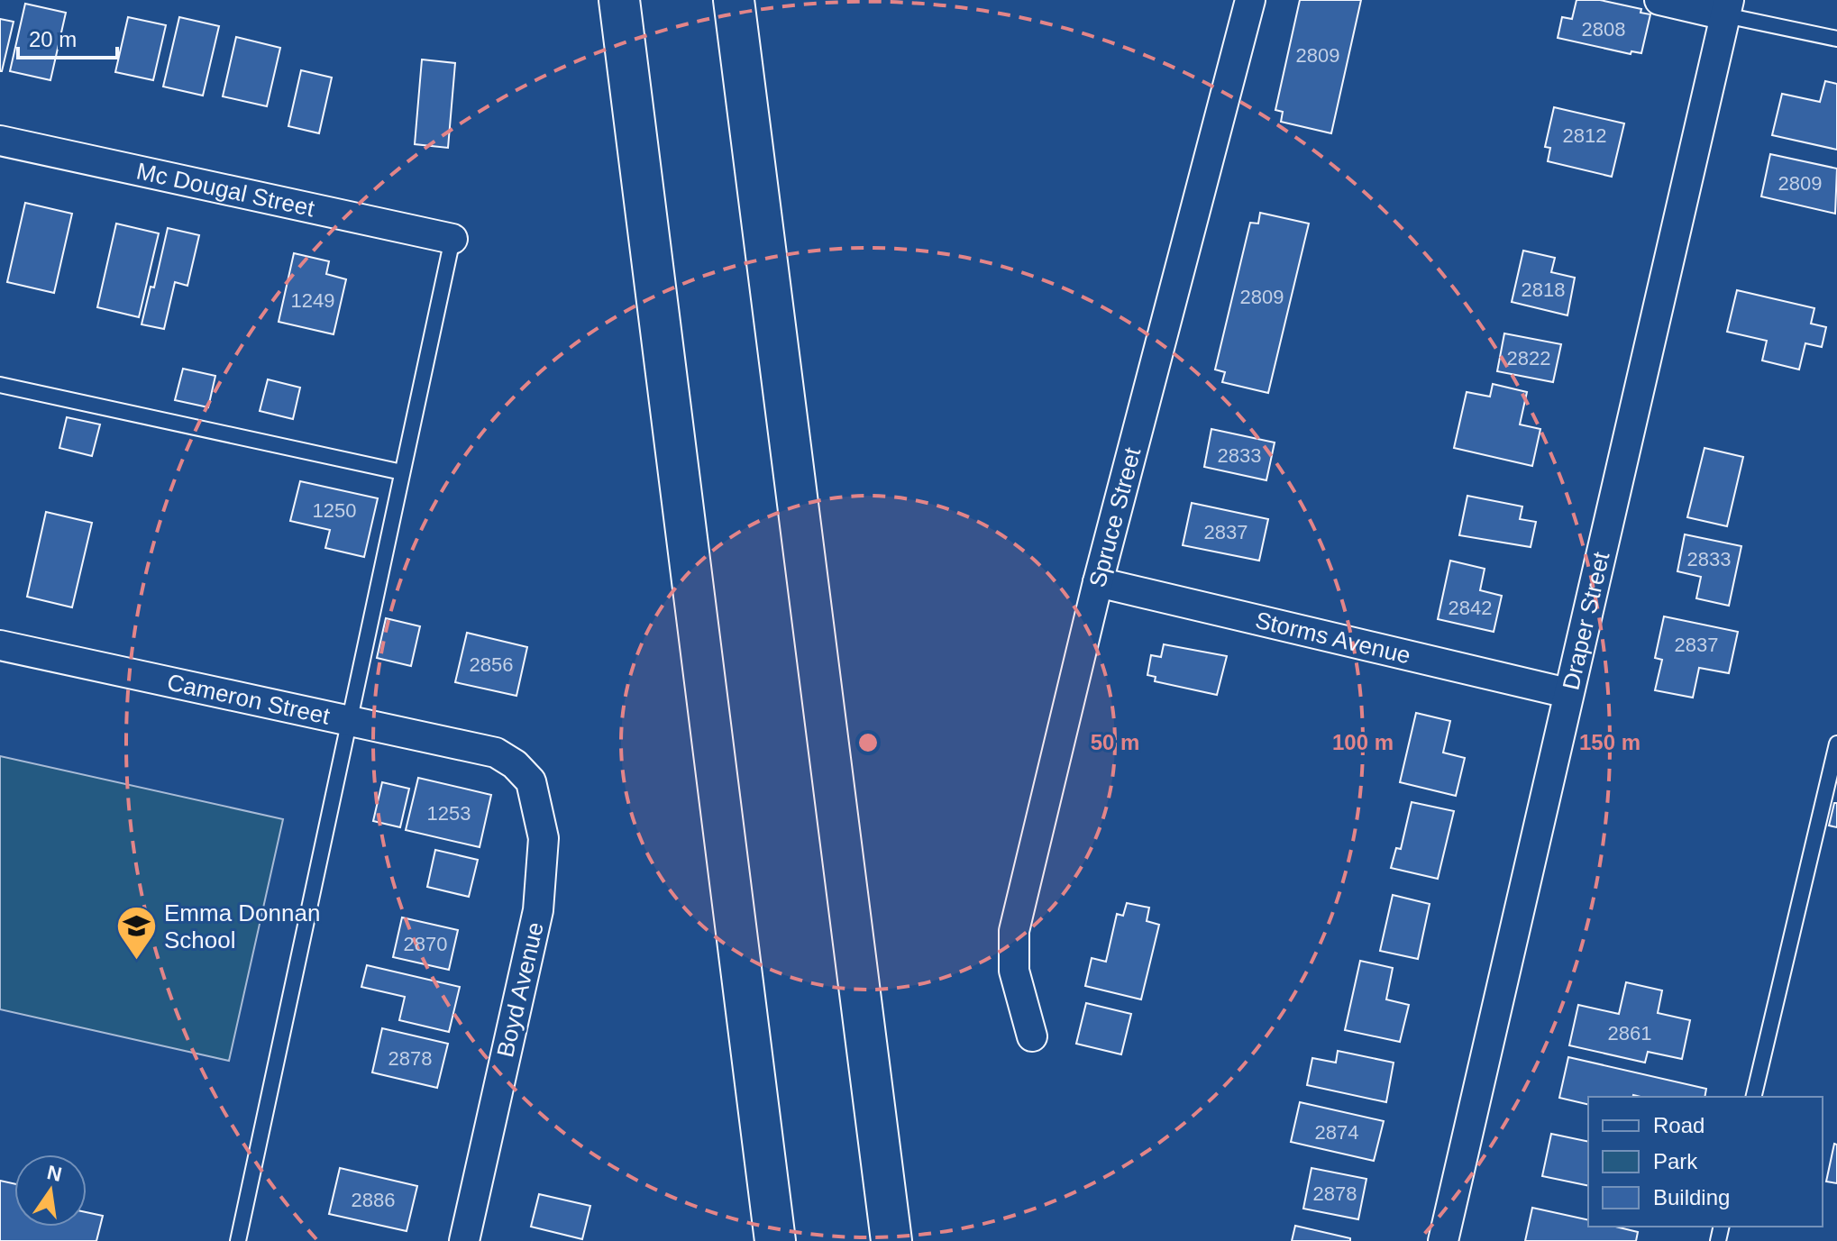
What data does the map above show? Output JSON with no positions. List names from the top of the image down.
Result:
{
  "streets": {
    "street": [
      "Mc Dougal Street",
      "Spruce Street",
      "Draper Street",
      "Storms Avenue",
      "Cameron Street",
      "Boyd Avenue"
    ]
  },
  "crossings": [
    ["Spruce Street", "Storms Avenue"],
    ["Draper Street", "Storms Avenue"],
    ["Cameron Street", "Boyd Avenue"]
  ],
  "places": {
    "school or university": ["Emma Donnan School"]
  },
  "house_numbers": [
    "2808",
    "2809",
    "2812",
    "2809",
    "2818",
    "2809",
    "1249",
    "2822",
    "2833",
    "1250",
    "2837",
    "2833",
    "2842",
    "2837",
    "2856",
    "1253",
    "2870",
    "2861",
    "2878",
    "2874",
    "2878",
    "2886"
  ],
  "legend": ["Road", "Park", "Building"],
  "scale_bar": "20 m",
  "north": "top",
  "rings": ["50 m", "100 m", "150 m"]
}
